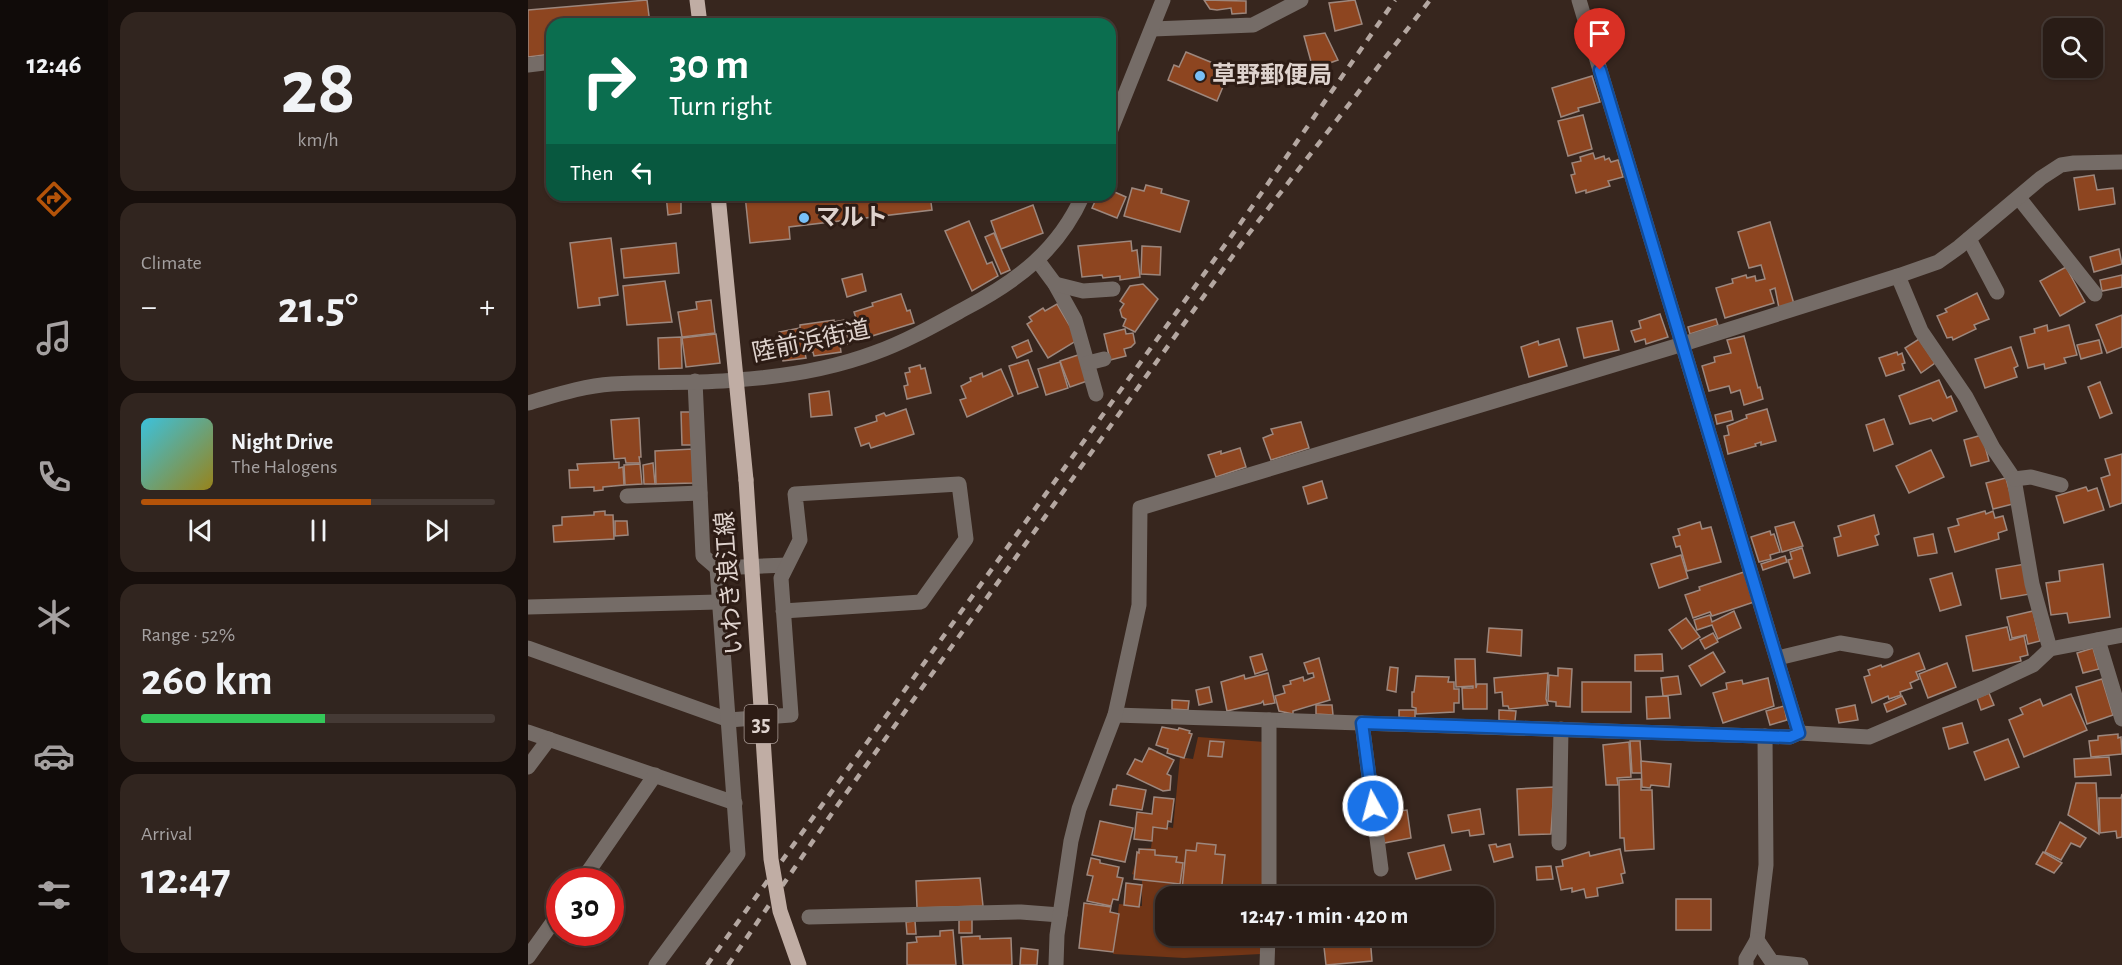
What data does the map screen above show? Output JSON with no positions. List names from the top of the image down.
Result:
{
  "streets": {
    "main road": ["いわき浪江線", "35"],
    "street": ["陸前浜街道"]
  },
  "crossings": [
    ["陸前浜街道", "いわき浪江線"]
  ],
  "places": ["草野郵便局", "マルト"],
  "page": {
    "tabs": "12:46",
    "tile": [
      ["28", "km/h"],
      "Climate",
      ["Range · 52%", "260 km"],
      ["Arrival", "12:47"]
    ],
    "turn": ["30 m", "Turn right"],
    "then": "Then",
    "heat": ["−", "21.5°", "+"],
    "song": ["Night Drive", "The Halogens"],
    "limit": "30",
    "trip": "12:47 · 1 min · 420 m"
  }
}
